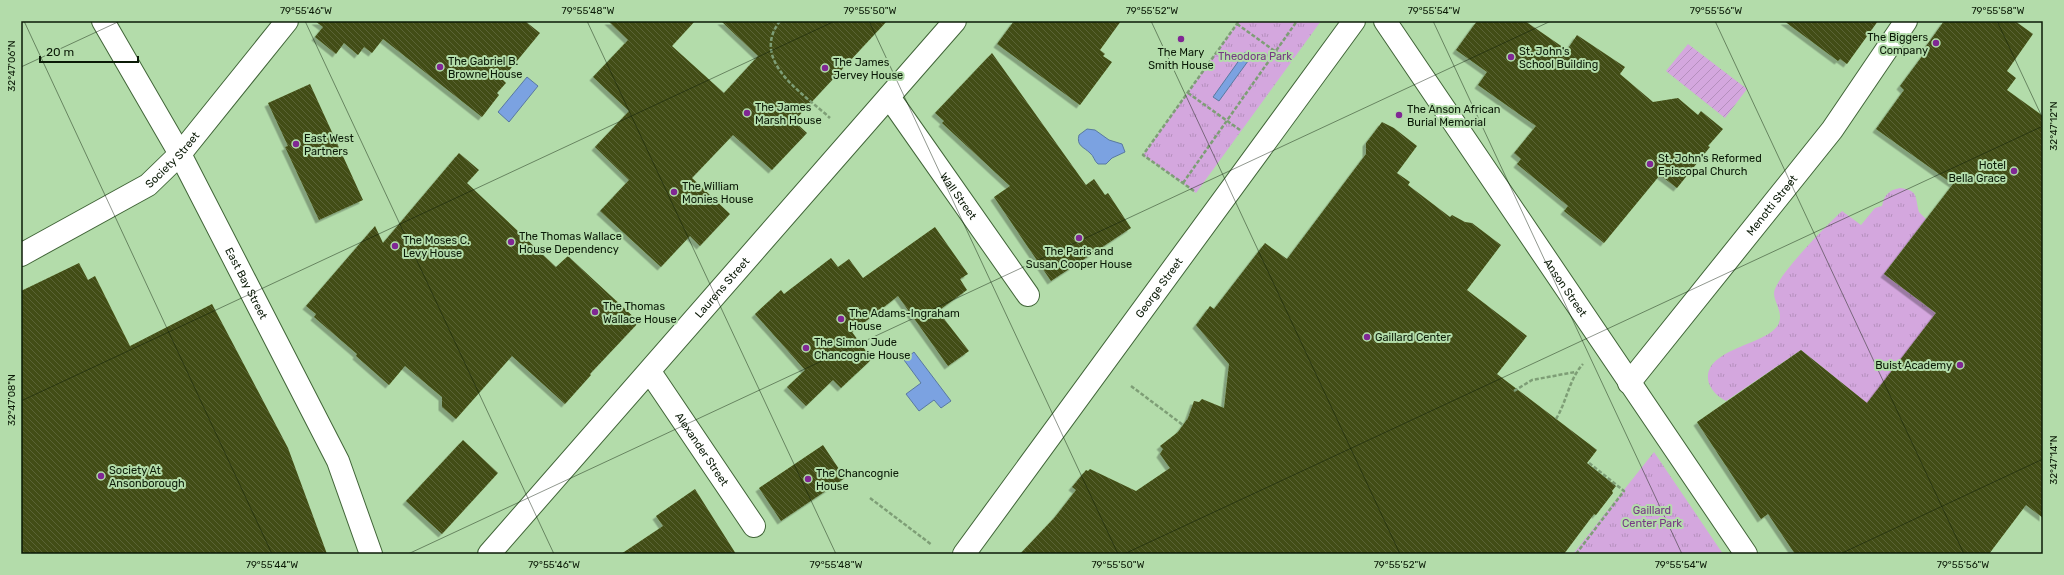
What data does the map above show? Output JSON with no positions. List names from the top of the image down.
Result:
{
  "streets": {
    "street": [
      "Society Street",
      "Wall Street",
      "Menotti Street",
      "East Bay Street",
      "George Street",
      "Laurens Street",
      "Anson Street",
      "Alexander Street"
    ]
  },
  "crossings": [
    ["Society Street", "East Bay Street"],
    ["Wall Street", "Laurens Street"],
    ["Menotti Street", "Anson Street"],
    ["Laurens Street", "Alexander Street"]
  ],
  "parks": ["Theodora Park", "Gaillard Center Park"],
  "places": [
    "The Mary Smith House",
    "The Biggers Company",
    "St. John's School Building",
    "The Gabriel B. Browne House",
    "The James Jervey House",
    "The James Marsh House",
    "The Anson African Burial Memorial",
    "East West Partners",
    "St. John's Reformed Episcopal Church",
    "Hotel Bella Grace",
    "The William Monies House",
    "The Paris and Susan Cooper House",
    "The Thomas Wallace House Dependency",
    "The Moses C. Levy House",
    "The Thomas Wallace House",
    "The Adams-Ingraham House",
    "Gaillard Center",
    "The Simon Jude Chancognie House",
    "Buist Academy",
    "Society At Ansonborough",
    "The Chancognie House"
  ],
  "scale_bar": "20 m",
  "coordinates": [
    "79°55'46\"W",
    "79°55'48\"W",
    "79°55'50\"W",
    "79°55'52\"W",
    "79°55'54\"W",
    "79°55'56\"W",
    "79°55'58\"W",
    "32°47'06\"N",
    "32°47'12\"N",
    "32°47'08\"N",
    "32°47'14\"N",
    "79°55'44\"W"
  ]
}
